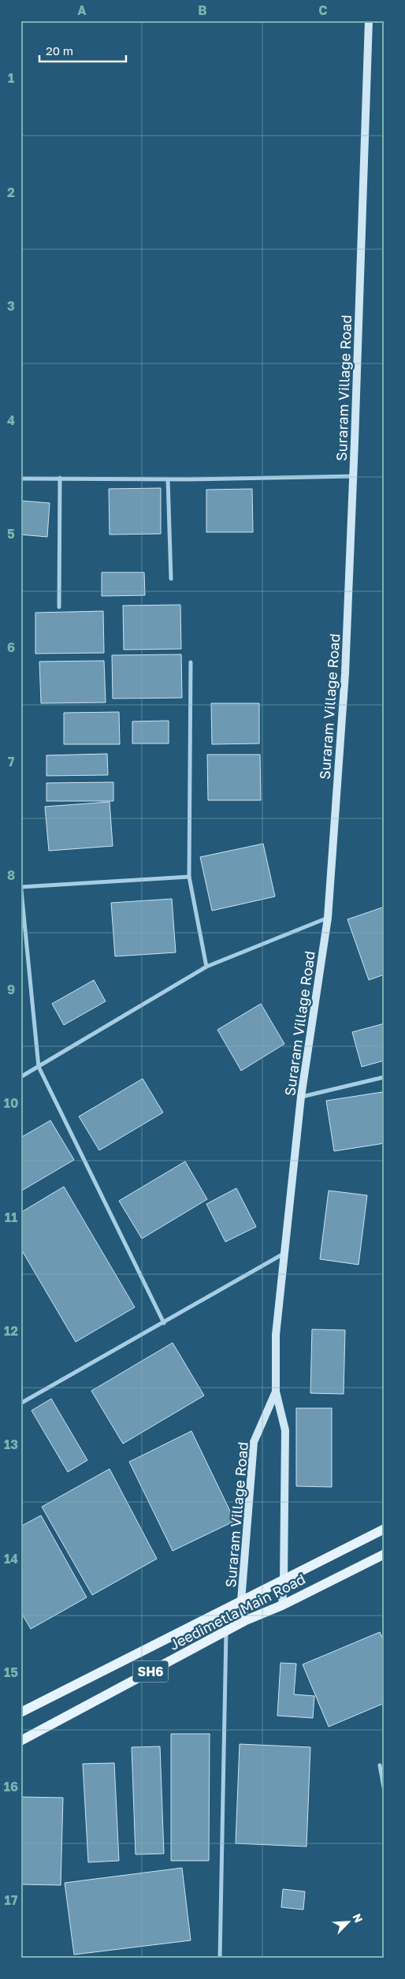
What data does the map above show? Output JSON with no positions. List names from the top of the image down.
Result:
{
  "streets": {
    "main road": ["Suraram Village Road", "Jeedimetla Main Road", "SH6"]
  },
  "crossings": [
    ["Suraram Village Road", "Jeedimetla Main Road"]
  ],
  "scale_bar": "20 m",
  "north": "top right",
  "grid": {
    "columns": ["A", "B", "C"],
    "rows": [
      "1",
      "2",
      "3",
      "4",
      "5",
      "6",
      "7",
      "8",
      "9",
      "10",
      "11",
      "12",
      "13",
      "14",
      "15",
      "16",
      "17"
    ]
  }
}
